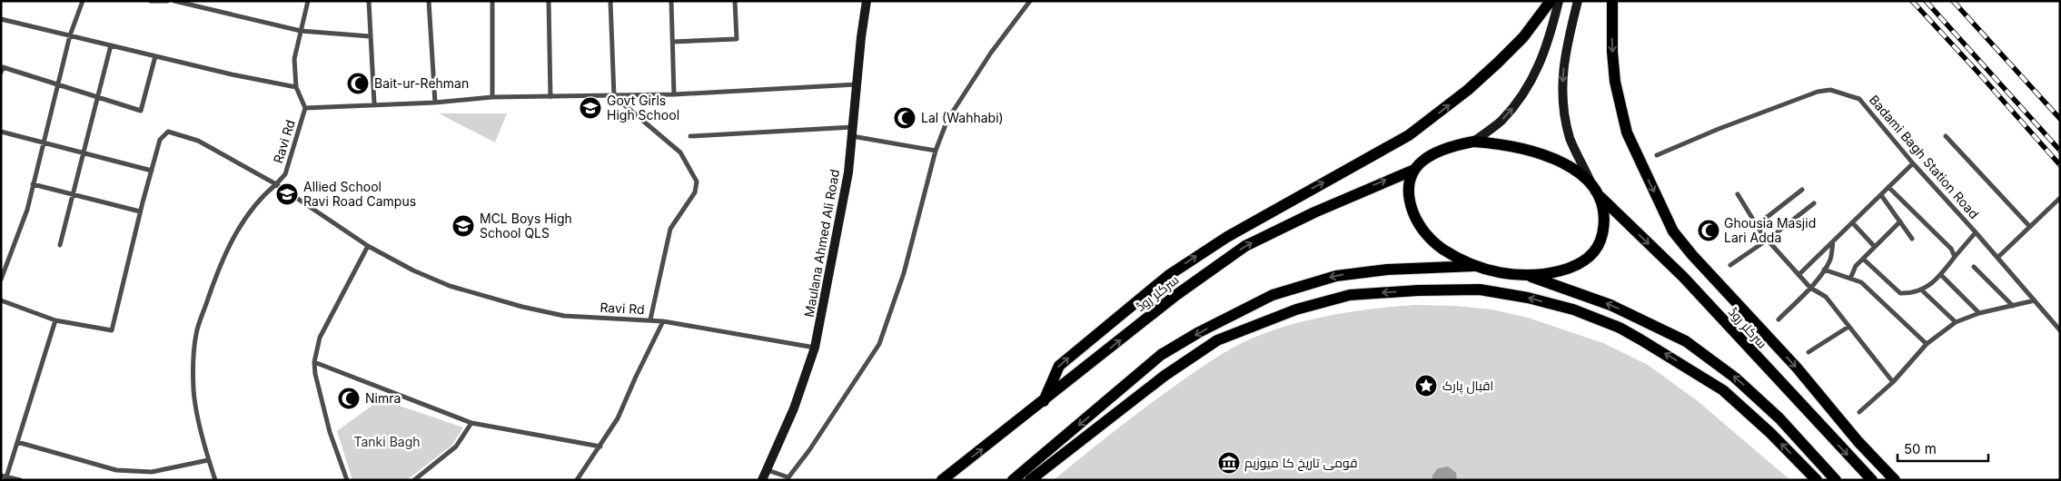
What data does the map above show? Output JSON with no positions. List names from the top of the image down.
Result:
{
  "streets": {
    "main road": ["سرکلر روڈ"],
    "street": ["Ravi Rd", "Badami Bagh Station Road", "Maulana Ahmed Ali Road"]
  },
  "crossings": [
    ["Ravi Rd", "Maulana Ahmed Ali Road"]
  ],
  "parks": ["Tanki Bagh"],
  "places": {
    "mosque": [
      "Bait-ur-Rehman",
      "Lal (Wahhabi)",
      "Ghousia Masjid Lari Adda",
      "Nimra"
    ],
    "school or university": ["Govt Girls High School", "Allied School Ravi Road Campus", "MCL Boys High School QLS"],
    "place": ["اقبال پارک"],
    "museum": ["قومی تاریخ کا میوزیم"]
  },
  "scale_bar": "50 m"
}
